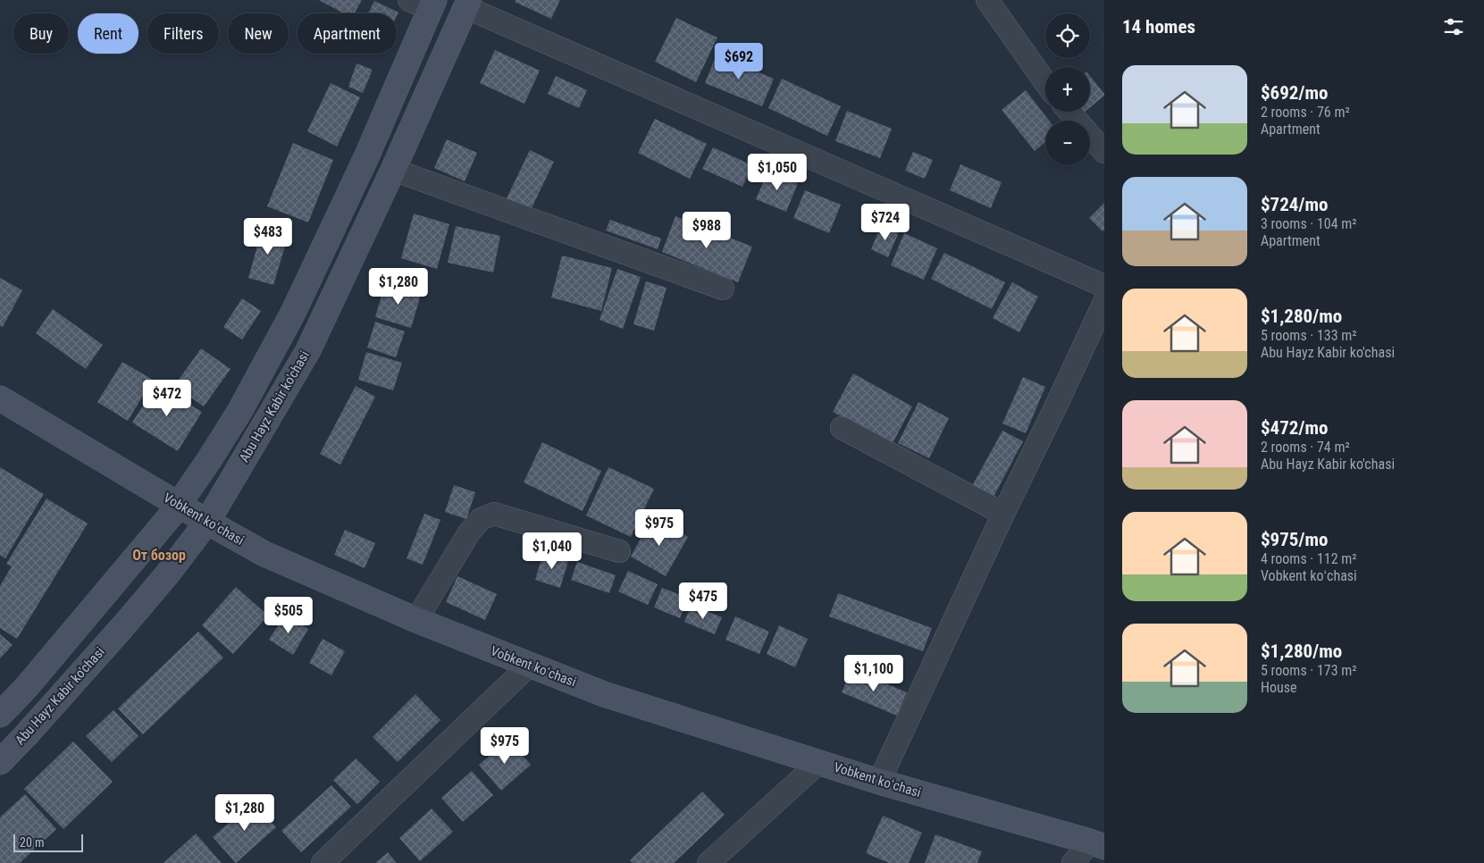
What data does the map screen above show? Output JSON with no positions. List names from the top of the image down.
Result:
{
  "streets": {
    "main road": ["Abu Hayz Kabir ko'chasi", "Vobkent koʻchasi"]
  },
  "crossings": [
    ["Abu Hayz Kabir ko'chasi", "Vobkent koʻchasi"]
  ],
  "districts": ["От бозор"],
  "scale_bar": "20 m",
  "page": {
    "heading": "14 homes",
    "map_buttons": ["+", "−"],
    "chip": [
      "Buy",
      "Rent",
      "Filters",
      "New",
      "Apartment"
    ],
    "price": [
      "$692",
      "$1,050",
      "$724",
      "$988",
      "$483",
      "$1,280",
      "$472",
      "$975",
      "$1,040",
      "$475",
      "$505",
      "$1,100",
      "$975",
      "$1,280"
    ],
    "list": [
      {
        "name": "$692/mo",
        "note": "2 rooms · 76 m² · Apartment"
      },
      {
        "name": "$724/mo",
        "note": "3 rooms · 104 m² · Apartment"
      },
      {
        "name": "$1,280/mo",
        "note": "5 rooms · 133 m² · Abu Hayz Kabir ko'chasi"
      },
      {
        "name": "$472/mo",
        "note": "2 rooms · 74 m² · Abu Hayz Kabir ko'chasi"
      },
      {
        "name": "$975/mo",
        "note": "4 rooms · 112 m² · Vobkent koʻchasi"
      },
      {
        "name": "$1,280/mo",
        "note": "5 rooms · 173 m² · House"
      }
    ],
    "scale": "20 m"
  }
}
